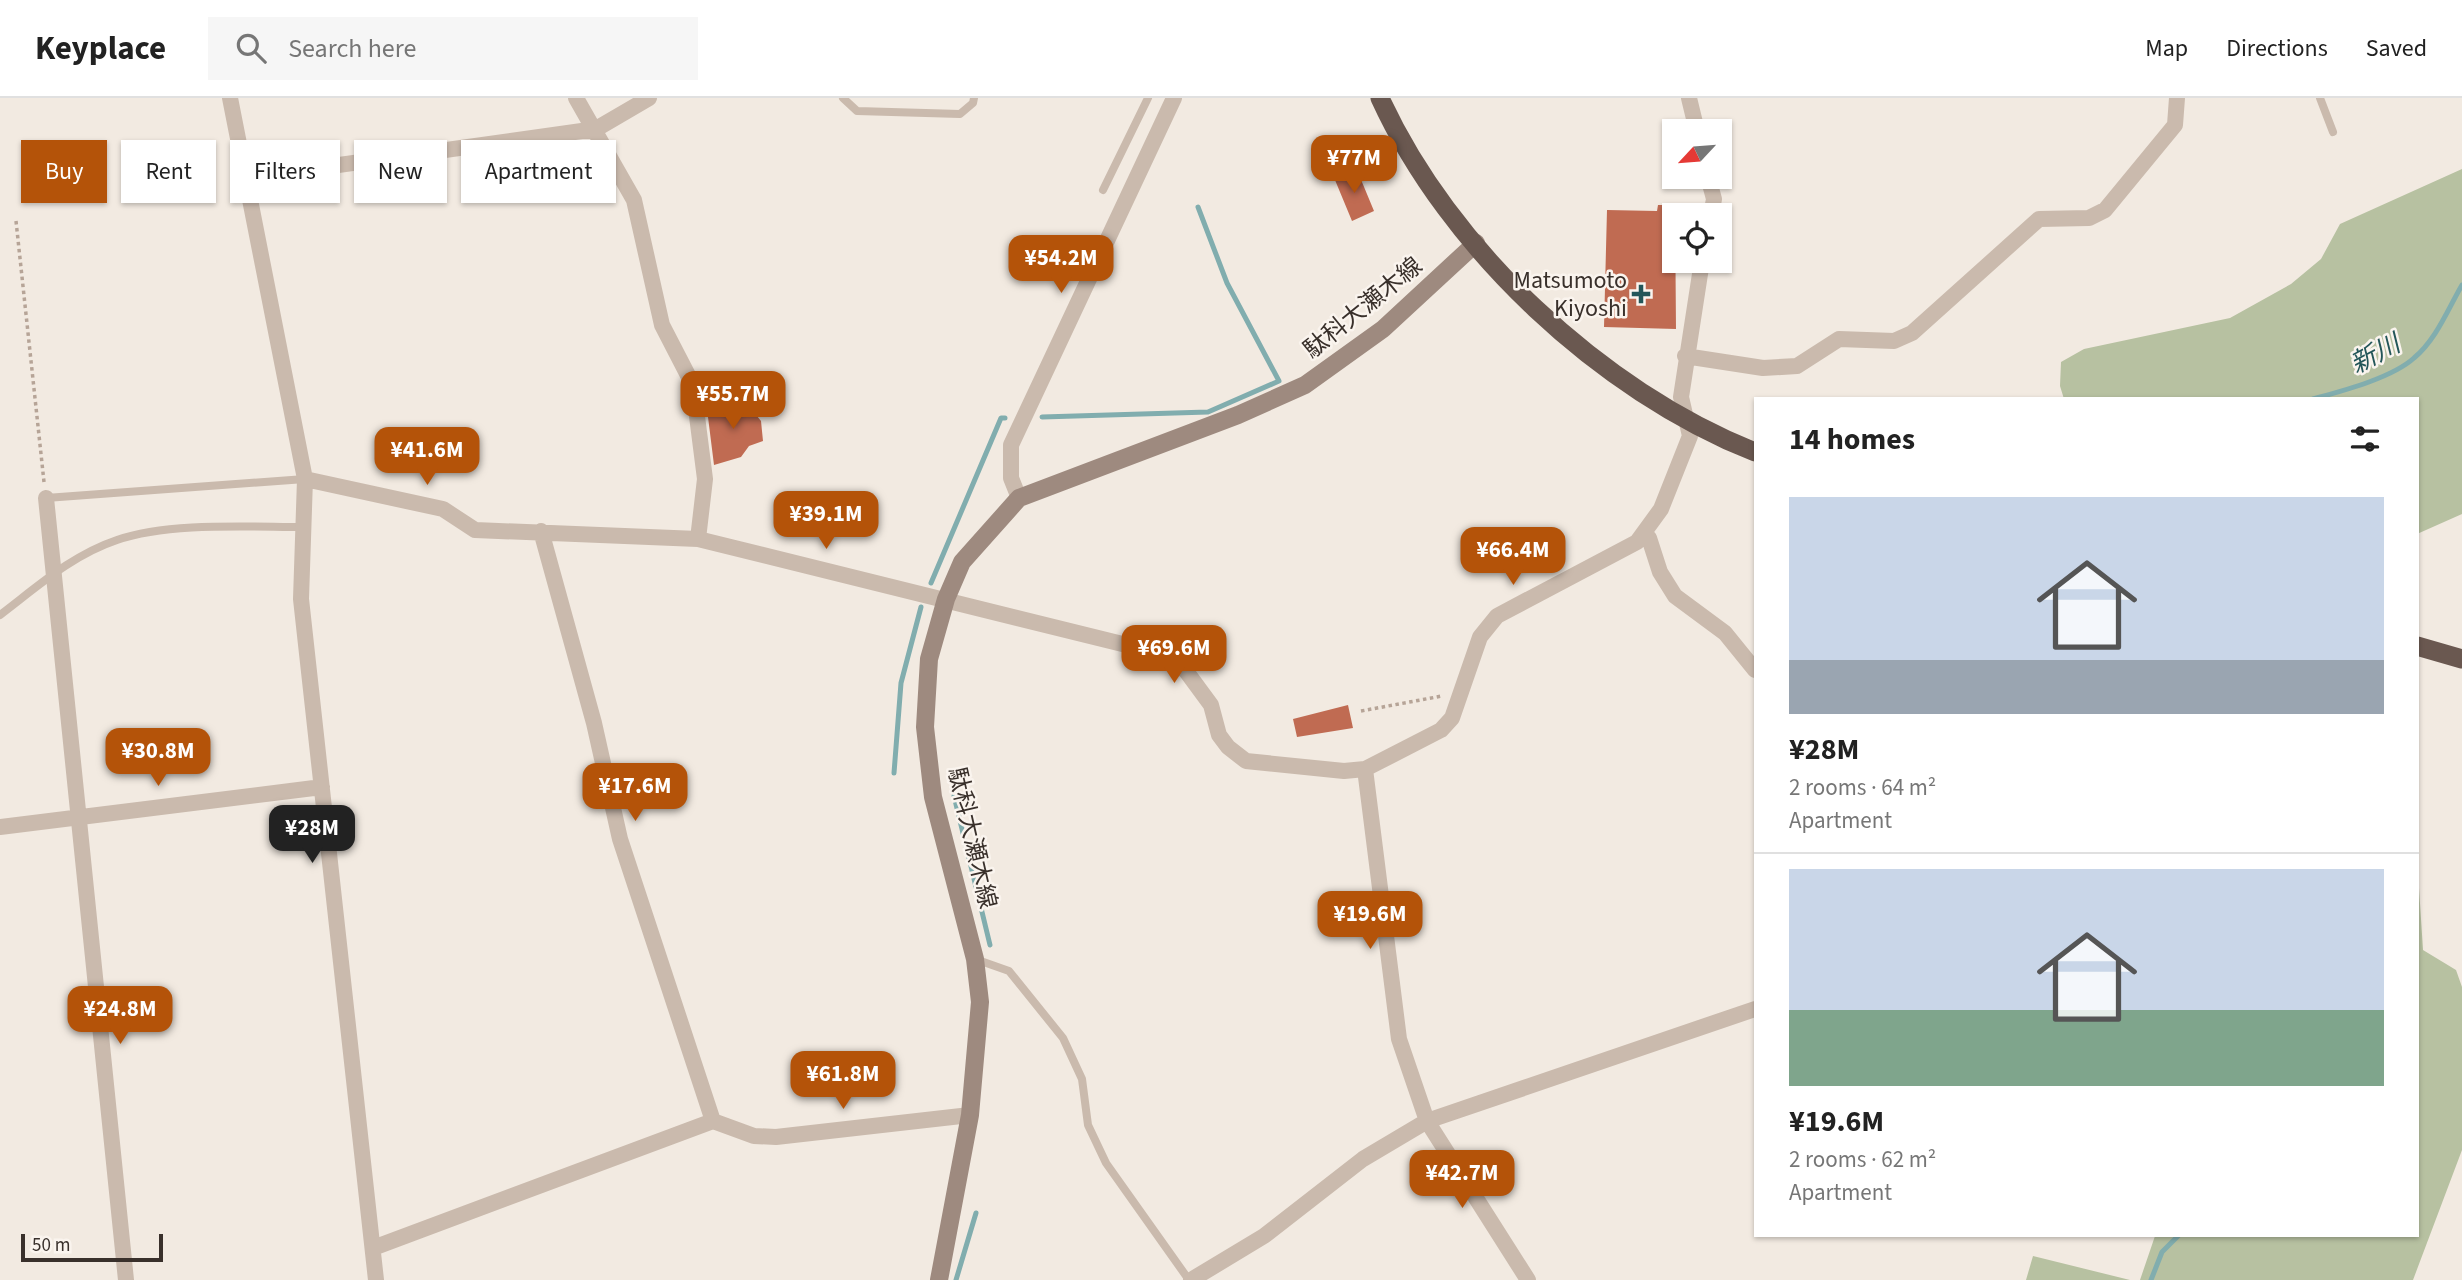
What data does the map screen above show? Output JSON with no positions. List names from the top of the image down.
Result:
{
  "streets": {
    "main road": ["駄科大瀬木線"]
  },
  "water": ["新川"],
  "places": {
    "health": ["Matsumoto Kiyoshi"]
  },
  "scale_bar": "50 m",
  "north": "bottom left",
  "page": {
    "header": "Keyplace",
    "search": "Search here",
    "nav": ["Map", "Directions", "Saved"],
    "price": [
      "¥77M",
      "¥54.2M",
      "¥55.7M",
      "¥41.6M",
      "¥39.1M",
      "¥66.4M",
      "¥69.6M",
      "¥30.8M",
      "¥17.6M",
      "¥28M",
      "¥19.6M",
      "¥24.8M",
      "¥61.8M",
      "¥42.7M"
    ],
    "chip": [
      "Buy",
      "Rent",
      "Filters",
      "New",
      "Apartment"
    ],
    "heading": "14 homes",
    "list": [
      {
        "name": "¥28M",
        "note": "2 rooms · 64 m² · Apartment"
      },
      {
        "name": "¥19.6M",
        "note": "2 rooms · 62 m² · Apartment"
      }
    ],
    "scale": "50 m"
  }
}
